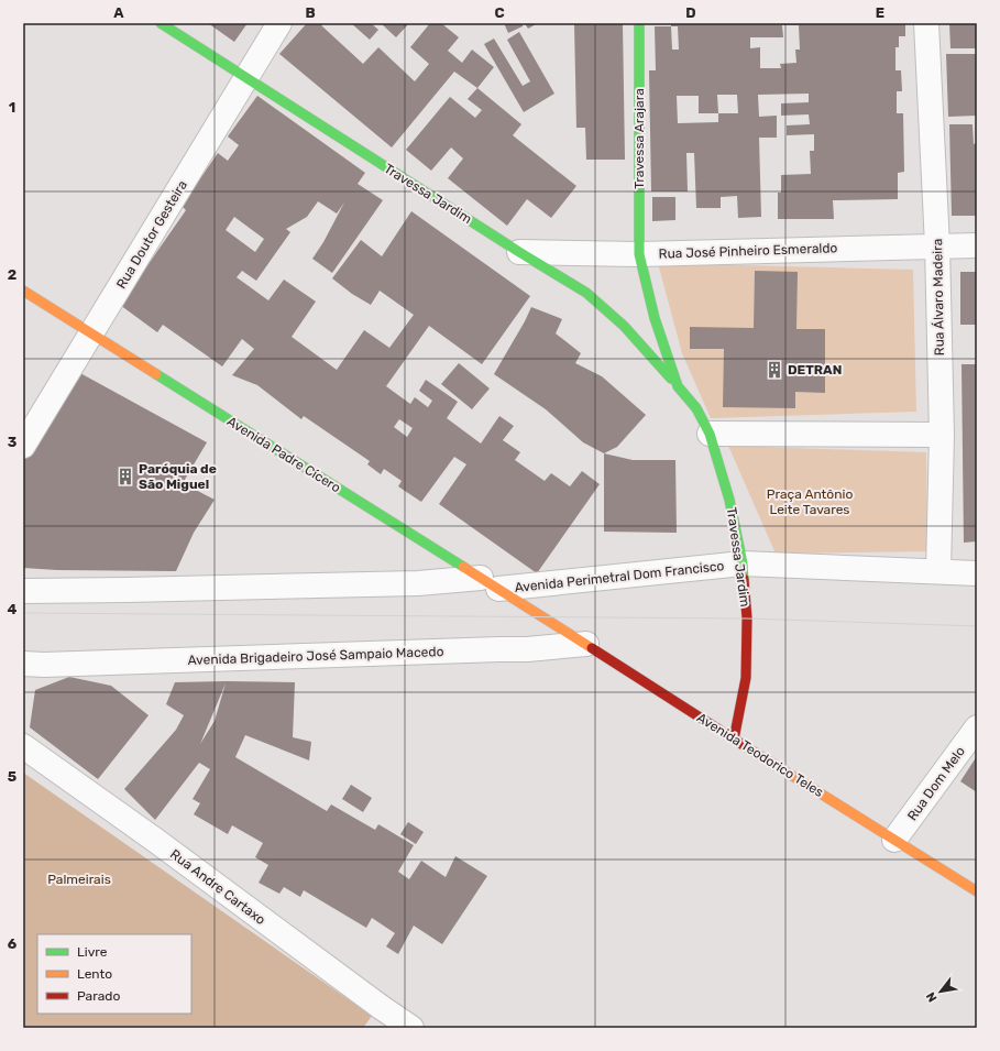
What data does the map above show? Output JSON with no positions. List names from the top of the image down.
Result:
{
  "streets": {
    "street": [
      "Travessa Arajara",
      "Travessa Jardim",
      "Rua Doutor Gesteira",
      "Rua José Pinheiro Esmeraldo",
      "Rua Álvaro Madeira",
      "Avenida Padre Cícero",
      "Avenida Perimetral Dom Francisco",
      "Avenida Brigadeiro José Sampaio Macedo",
      "Avenida Teodorico Teles",
      "Rua Dom Melo",
      "Rua Andre Cartaxo"
    ]
  },
  "crossings": [
    ["Travessa Arajara", "Travessa Jardim"],
    ["Travessa Arajara", "Rua José Pinheiro Esmeraldo"],
    ["Travessa Jardim", "Rua Doutor Gesteira"],
    ["Travessa Jardim", "Rua José Pinheiro Esmeraldo"],
    ["Travessa Jardim", "Avenida Perimetral Dom Francisco"],
    ["Travessa Jardim", "Avenida Teodorico Teles"],
    ["Rua Doutor Gesteira", "Avenida Padre Cícero"],
    ["Rua José Pinheiro Esmeraldo", "Rua Álvaro Madeira"],
    ["Rua Álvaro Madeira", "Avenida Perimetral Dom Francisco"],
    ["Avenida Padre Cícero", "Avenida Perimetral Dom Francisco"],
    ["Avenida Padre Cícero", "Avenida Teodorico Teles"],
    ["Avenida Brigadeiro José Sampaio Macedo", "Avenida Teodorico Teles"],
    ["Avenida Teodorico Teles", "Rua Dom Melo"]
  ],
  "parks": ["Praça Antônio Leite Tavares", "Palmeirais"],
  "places": {
    "building": ["DETRAN", "Paróquia de São Miguel"]
  },
  "legend": ["Livre", "Lento", "Parado"],
  "north": "bottom left",
  "grid": {
    "columns": [
      "A",
      "B",
      "C",
      "D",
      "E"
    ],
    "rows": [
      "1",
      "2",
      "3",
      "4",
      "5",
      "6"
    ]
  }
}
